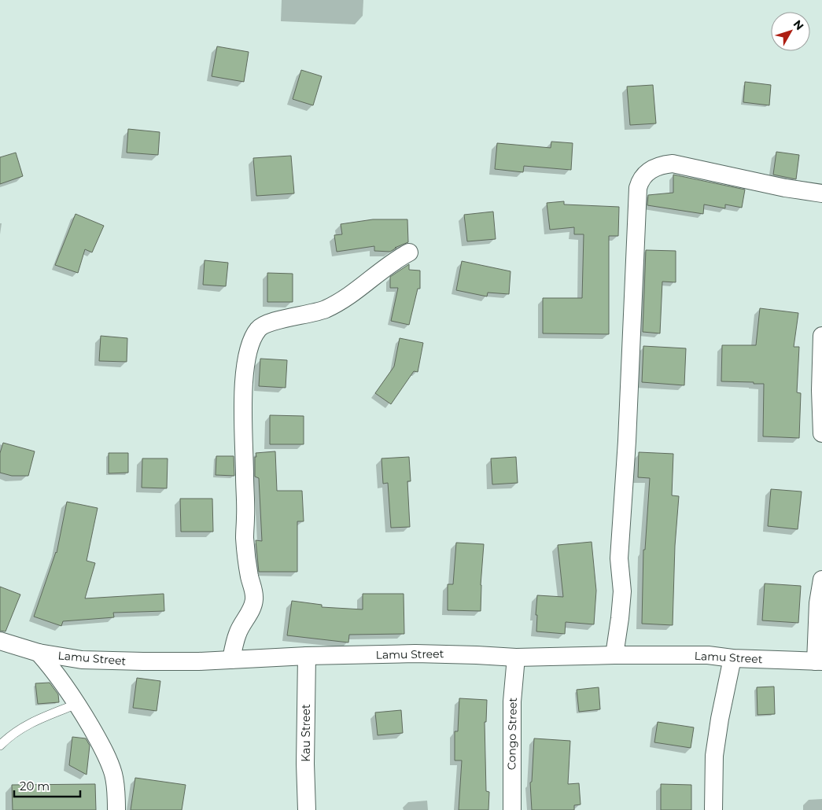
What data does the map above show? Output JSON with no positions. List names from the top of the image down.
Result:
{
  "streets": {
    "street": ["Lamu Street", "Kau Street", "Congo Street"]
  },
  "crossings": [
    ["Lamu Street", "Kau Street"],
    ["Lamu Street", "Congo Street"]
  ],
  "scale_bar": "20 m",
  "north": "top right"
}
